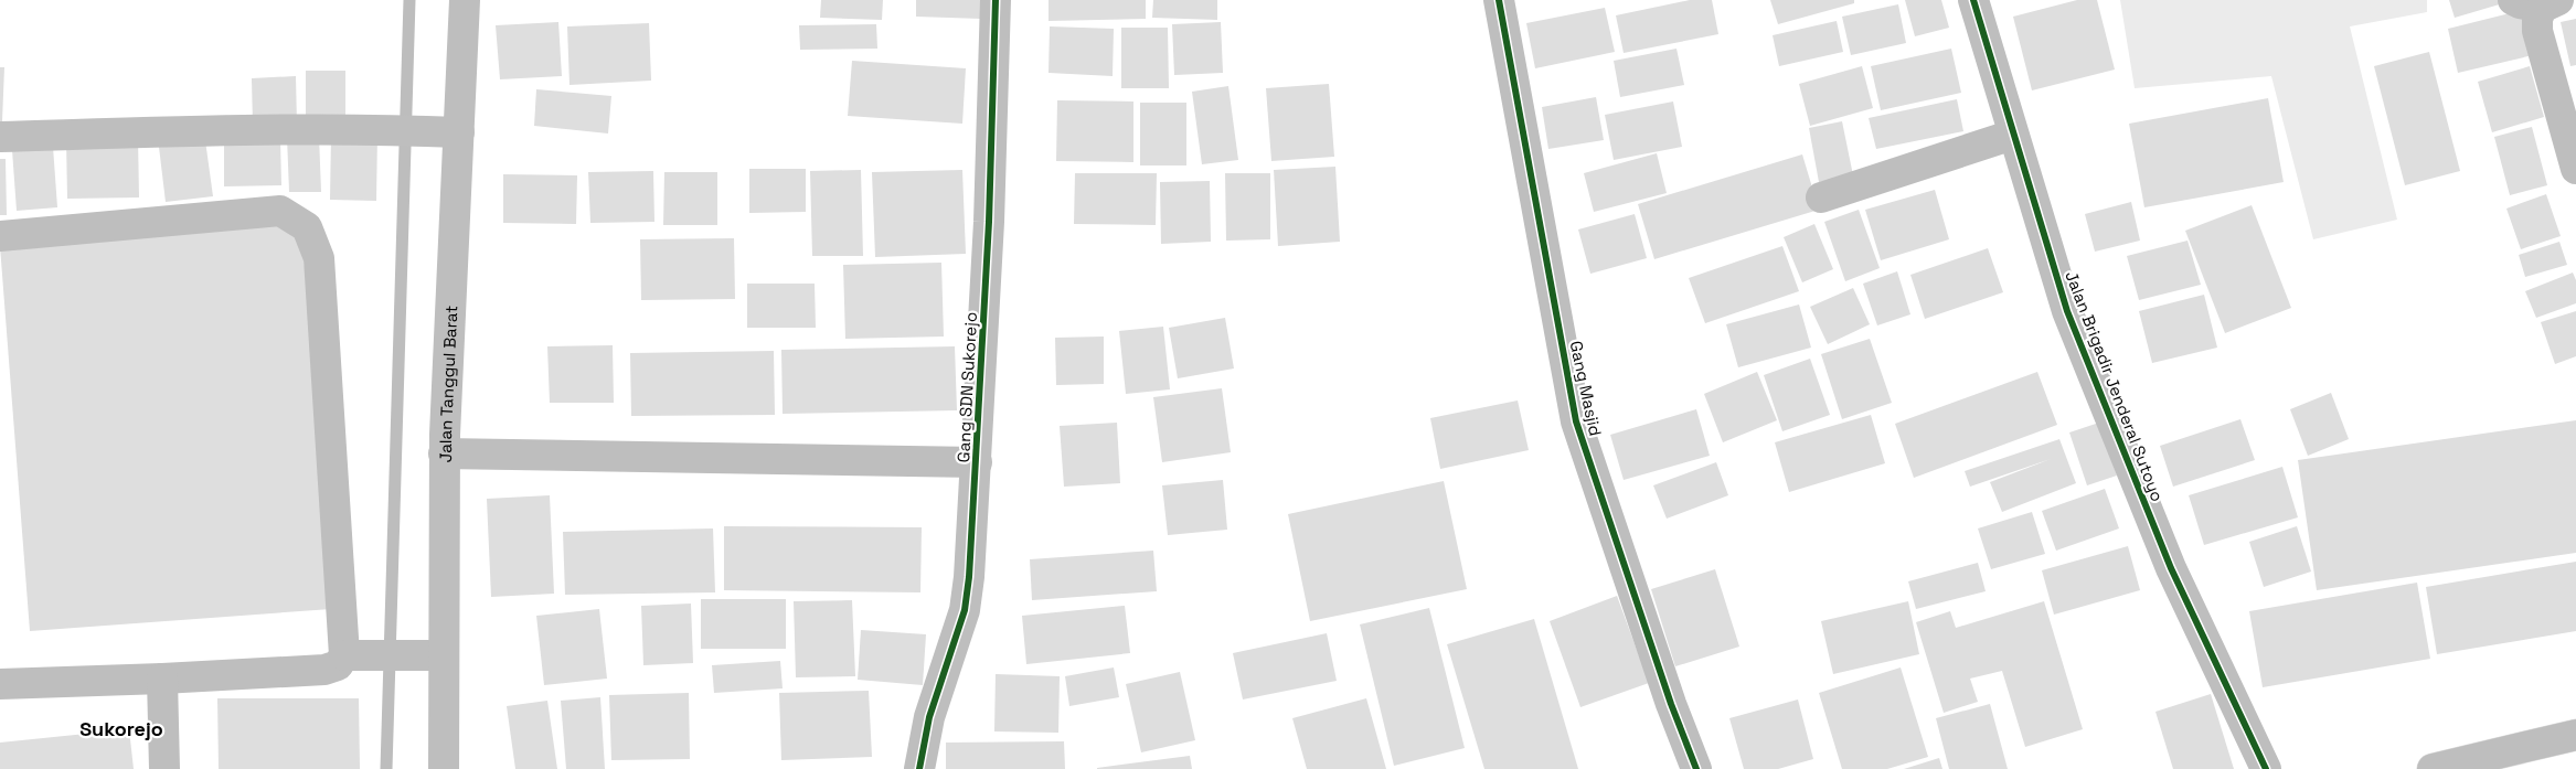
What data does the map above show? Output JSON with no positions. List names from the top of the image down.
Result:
{
  "streets": {
    "street": [
      "Jalan Tanggul Barat",
      "Jalan Brigadir Jenderal Sutoyo",
      "Gang SDN Sukorejo",
      "Gang Masjid"
    ]
  },
  "districts": ["Sukorejo"]
}
